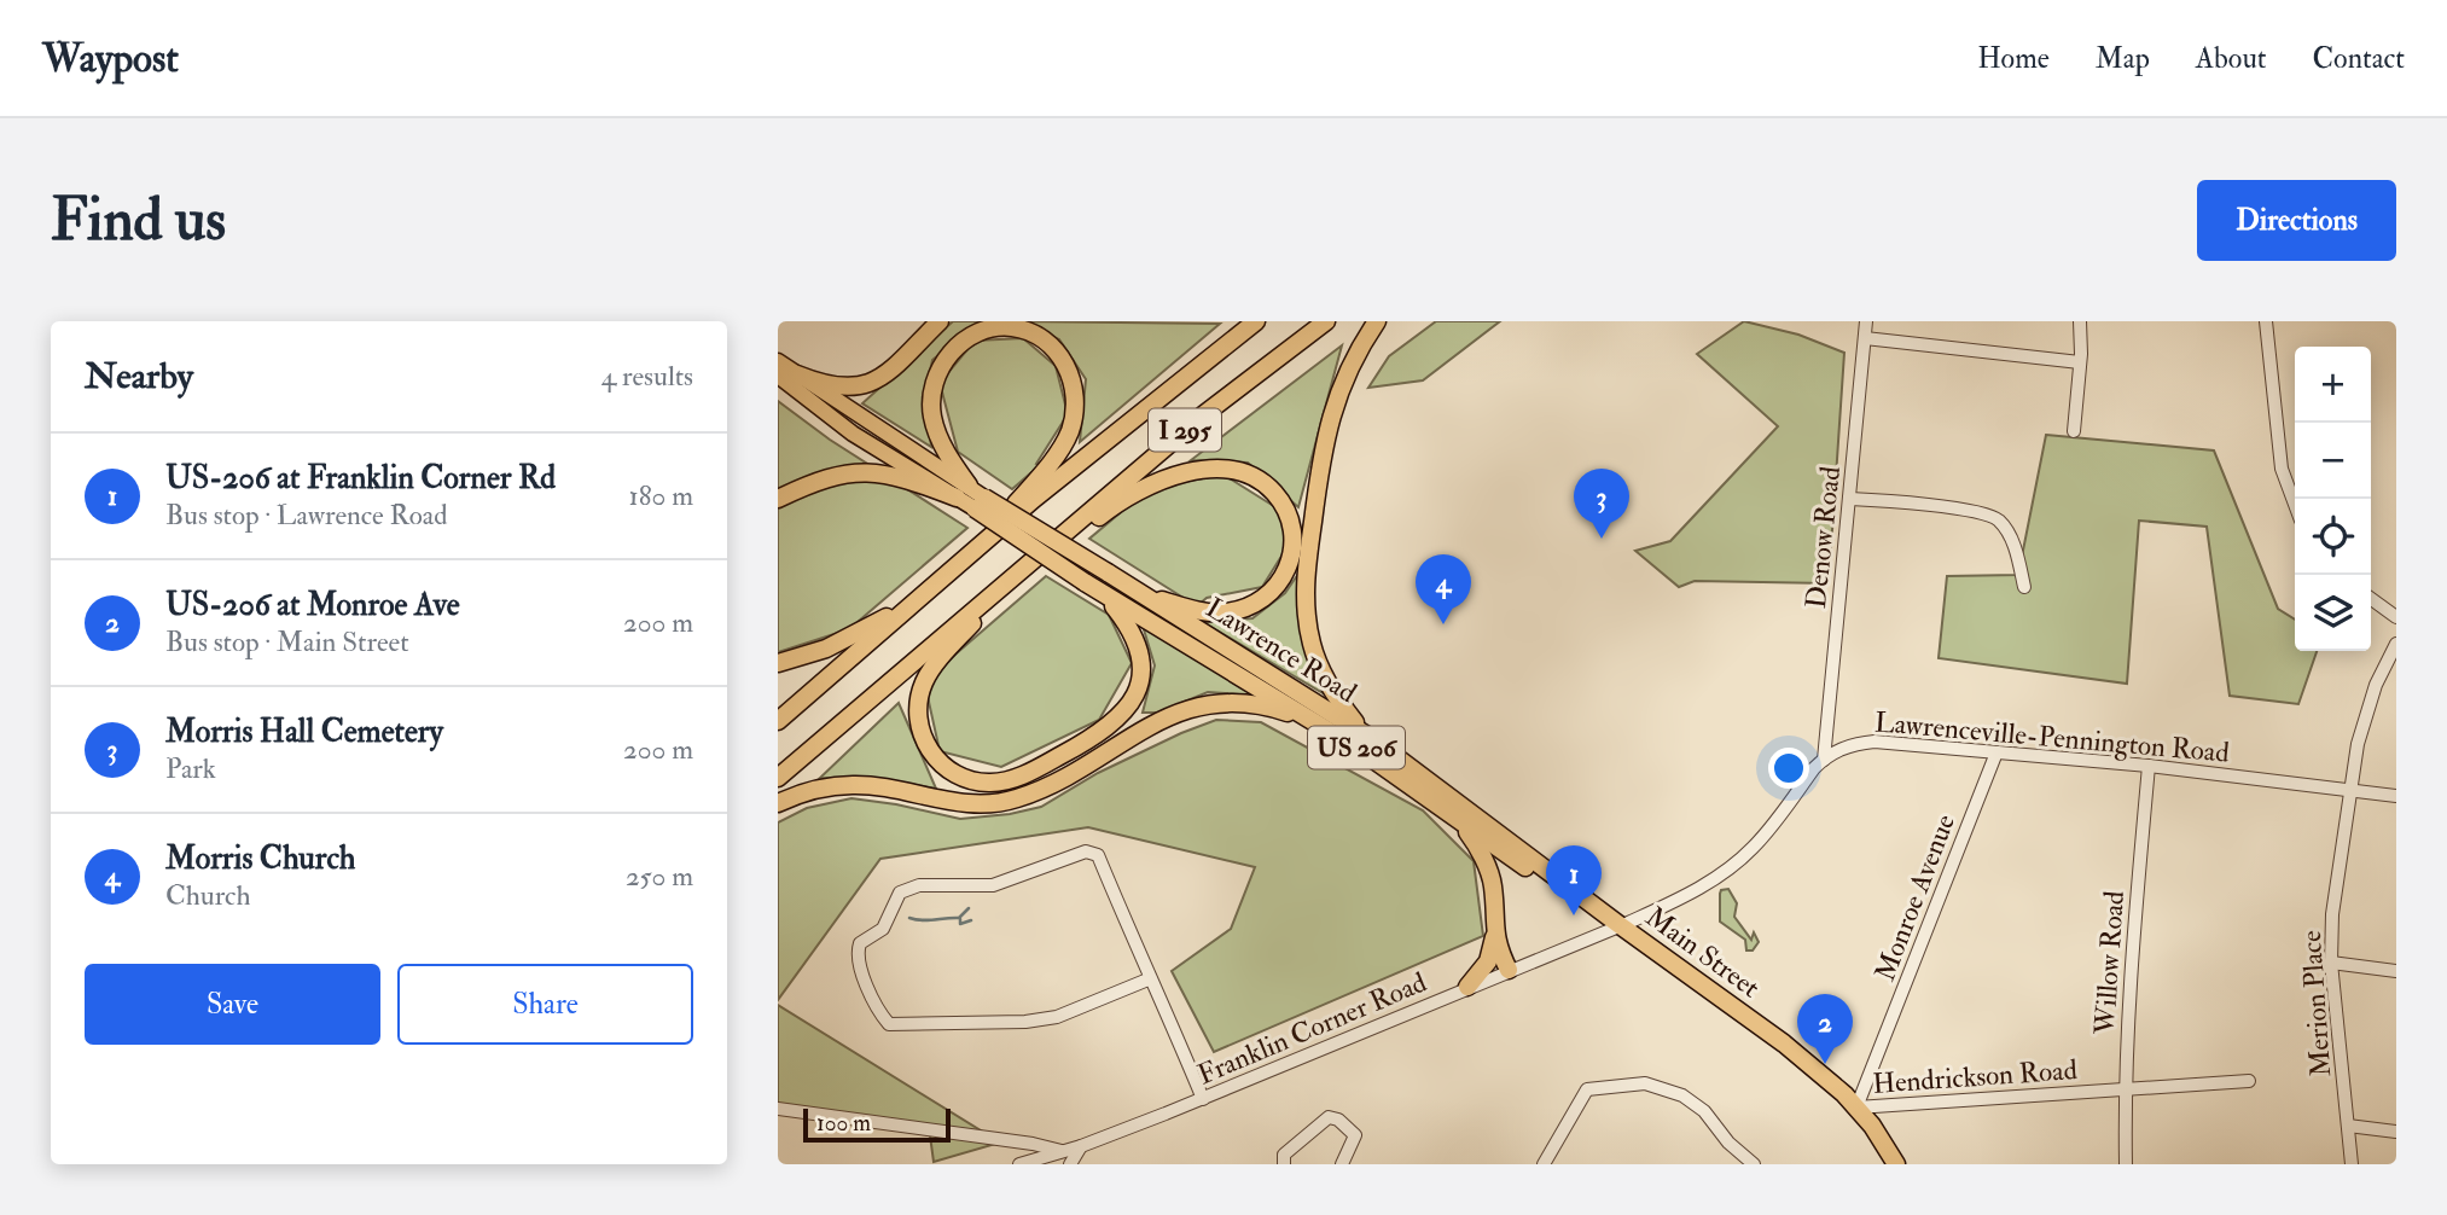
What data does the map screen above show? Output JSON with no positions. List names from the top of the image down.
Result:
{
  "streets": {
    "highway": [
      "I 295",
      "Lawrence Road",
      "US 206",
      "Main Street"
    ],
    "street": [
      "Denow Road",
      "Lawrenceville-Pennington Road",
      "Monroe Avenue",
      "Willow Road",
      "Merion Place",
      "Franklin Corner Road",
      "Hendrickson Road"
    ]
  },
  "crossings": [
    ["Denow Road", "Lawrenceville-Pennington Road"],
    ["Lawrence Road", "Lawrenceville-Pennington Road"],
    ["Lawrence Road", "Main Street"],
    ["Lawrence Road", "Franklin Corner Road"],
    ["Lawrenceville-Pennington Road", "Monroe Avenue"],
    ["Lawrenceville-Pennington Road", "Main Street"],
    ["Lawrenceville-Pennington Road", "Willow Road"],
    ["Lawrenceville-Pennington Road", "Merion Place"],
    ["Lawrenceville-Pennington Road", "Franklin Corner Road"],
    ["Monroe Avenue", "Main Street"],
    ["Monroe Avenue", "Hendrickson Road"],
    ["Main Street", "Franklin Corner Road"],
    ["Main Street", "Hendrickson Road"],
    ["Willow Road", "Hendrickson Road"]
  ],
  "scale_bar": "100 m",
  "page": {
    "header": "Waypost",
    "nav": [
      "Home",
      "Map",
      "About",
      "Contact"
    ],
    "buttons": [
      "Directions",
      ["Save", "Share"]
    ],
    "title": "Find us",
    "heading": ["Nearby", "4 results"],
    "map_buttons": ["+", "−"],
    "list": [
      {
        "mark": "1",
        "name": "US-206 at Franklin Corner Rd",
        "note": "Bus stop · Lawrence Road",
        "value": "180 m"
      },
      {
        "mark": "2",
        "name": "US-206 at Monroe Ave",
        "note": "Bus stop · Main Street",
        "value": "200 m"
      },
      {
        "mark": "3",
        "name": "Morris Hall Cemetery",
        "note": "Park",
        "value": "200 m"
      },
      {
        "mark": "4",
        "name": "Morris Church",
        "note": "Church",
        "value": "250 m"
      }
    ],
    "pins": [
      "3",
      "4",
      "1",
      "2"
    ],
    "scale": "100 m"
  }
}
